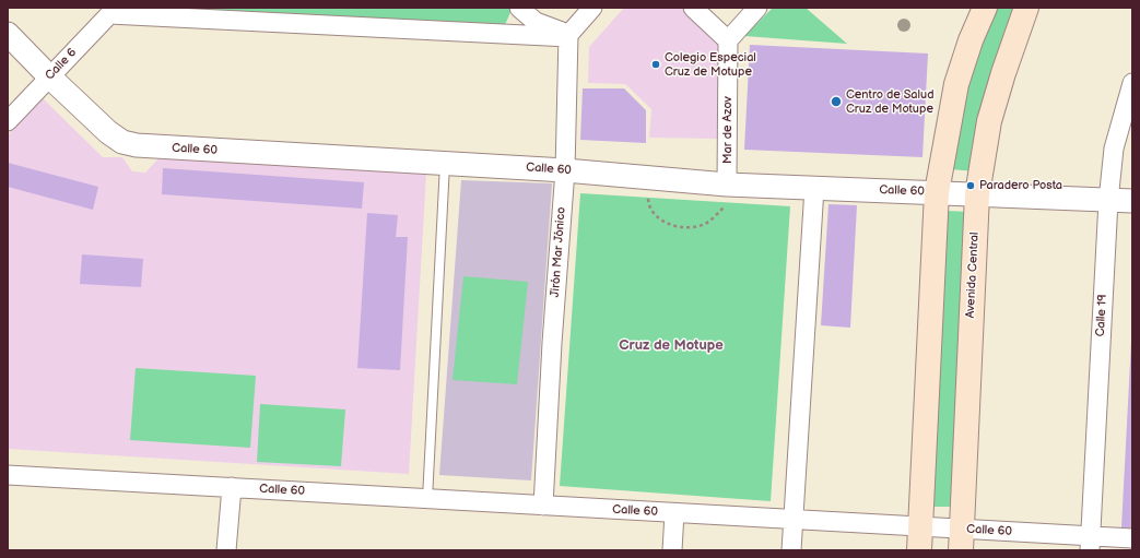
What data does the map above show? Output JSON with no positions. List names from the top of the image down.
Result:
{
  "streets": {
    "main road": ["Avenida Central"],
    "street": [
      "Calle 6",
      "Mar de Azov",
      "Calle 60",
      "Jirón Mar Jónico",
      "Calle 19"
    ]
  },
  "crossings": [
    ["Calle 6", "Calle 60"],
    ["Mar de Azov", "Calle 60"],
    ["Calle 60", "Jirón Mar Jónico"],
    ["Calle 60", "Avenida Central"],
    ["Calle 60", "Calle 19"]
  ],
  "districts": ["Cruz de Motupe"],
  "places": ["Colegio Especial Cruz de Motupe", "Centro de Salud Cruz de Motupe", "Paradero Posta"]
}
